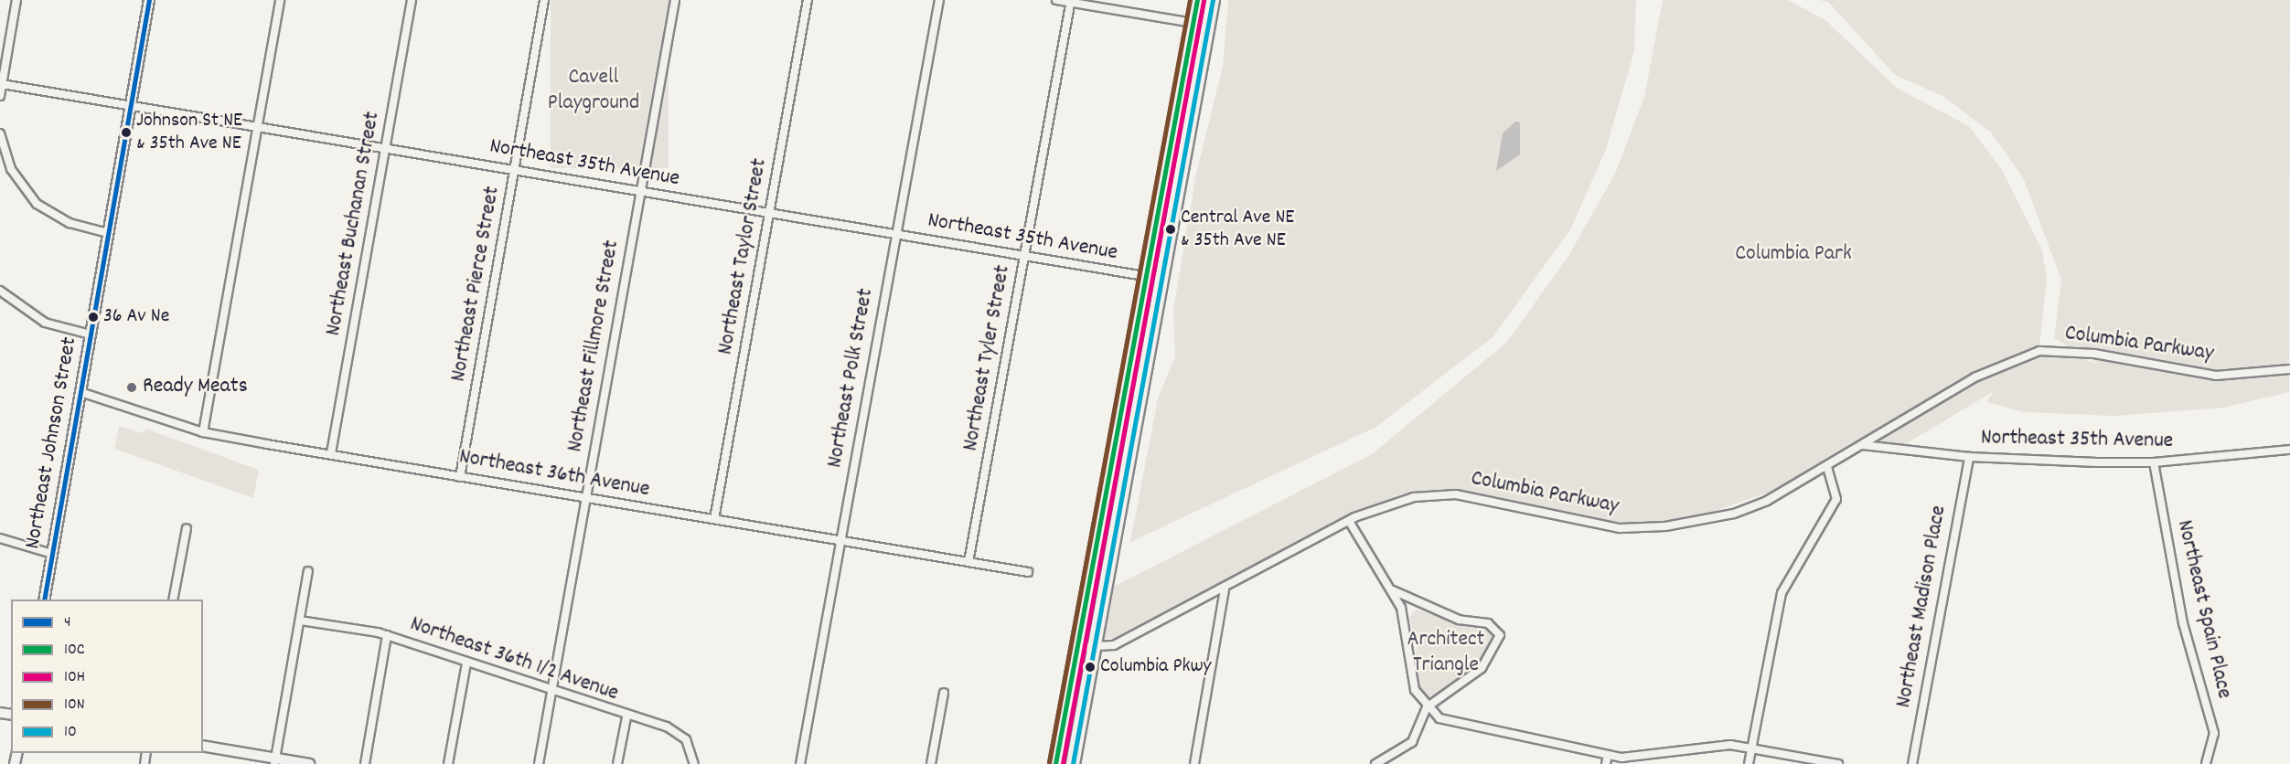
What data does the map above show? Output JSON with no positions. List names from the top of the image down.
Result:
{
  "streets": {
    "street": [
      "Northeast 35th Avenue",
      "Northeast Buchanan Street",
      "Northeast Taylor Street",
      "Northeast Pierce Street",
      "Columbia Parkway",
      "Northeast Fillmore Street",
      "Northeast Tyler Street",
      "Northeast Polk Street",
      "Northeast Johnson Street",
      "Northeast 36th Avenue",
      "Northeast Madison Place",
      "Northeast Spain Place",
      "Northeast 36th 1/2 Avenue"
    ]
  },
  "crossings": [
    ["Northeast 35th Avenue", "Northeast Buchanan Street"],
    ["Northeast 35th Avenue", "Northeast Taylor Street"],
    ["Northeast 35th Avenue", "Northeast Pierce Street"],
    ["Northeast 35th Avenue", "Columbia Parkway"],
    ["Northeast 35th Avenue", "Northeast Fillmore Street"],
    ["Northeast 35th Avenue", "Northeast Tyler Street"],
    ["Northeast 35th Avenue", "Northeast Polk Street"],
    ["Northeast 35th Avenue", "Northeast Johnson Street"],
    ["Northeast 35th Avenue", "Northeast Madison Place"],
    ["Northeast 35th Avenue", "Northeast Spain Place"],
    ["Northeast Buchanan Street", "Northeast 36th Avenue"],
    ["Northeast Taylor Street", "Northeast 36th Avenue"],
    ["Northeast Pierce Street", "Northeast 36th Avenue"],
    ["Northeast Fillmore Street", "Northeast 36th Avenue"],
    ["Northeast Fillmore Street", "Northeast 36th 1/2 Avenue"],
    ["Northeast Tyler Street", "Northeast 36th Avenue"],
    ["Northeast Polk Street", "Northeast 36th Avenue"],
    ["Northeast Johnson Street", "Northeast 36th Avenue"]
  ],
  "parks": ["Cavell Playground", "Columbia Park", "Architect Triangle"],
  "places": [
    "Johnson St NE & 35th Ave NE",
    "Central Ave NE & 35th Ave NE",
    "36 Av Ne",
    "Ready Meats",
    "Columbia Pkwy"
  ],
  "lines": [
    "transit line 4",
    "transit line 10C",
    "transit line 10N",
    "transit line 10",
    "transit line 10H"
  ],
  "legend": [
    "4",
    "10C",
    "10H",
    "10N",
    "10"
  ]
}
